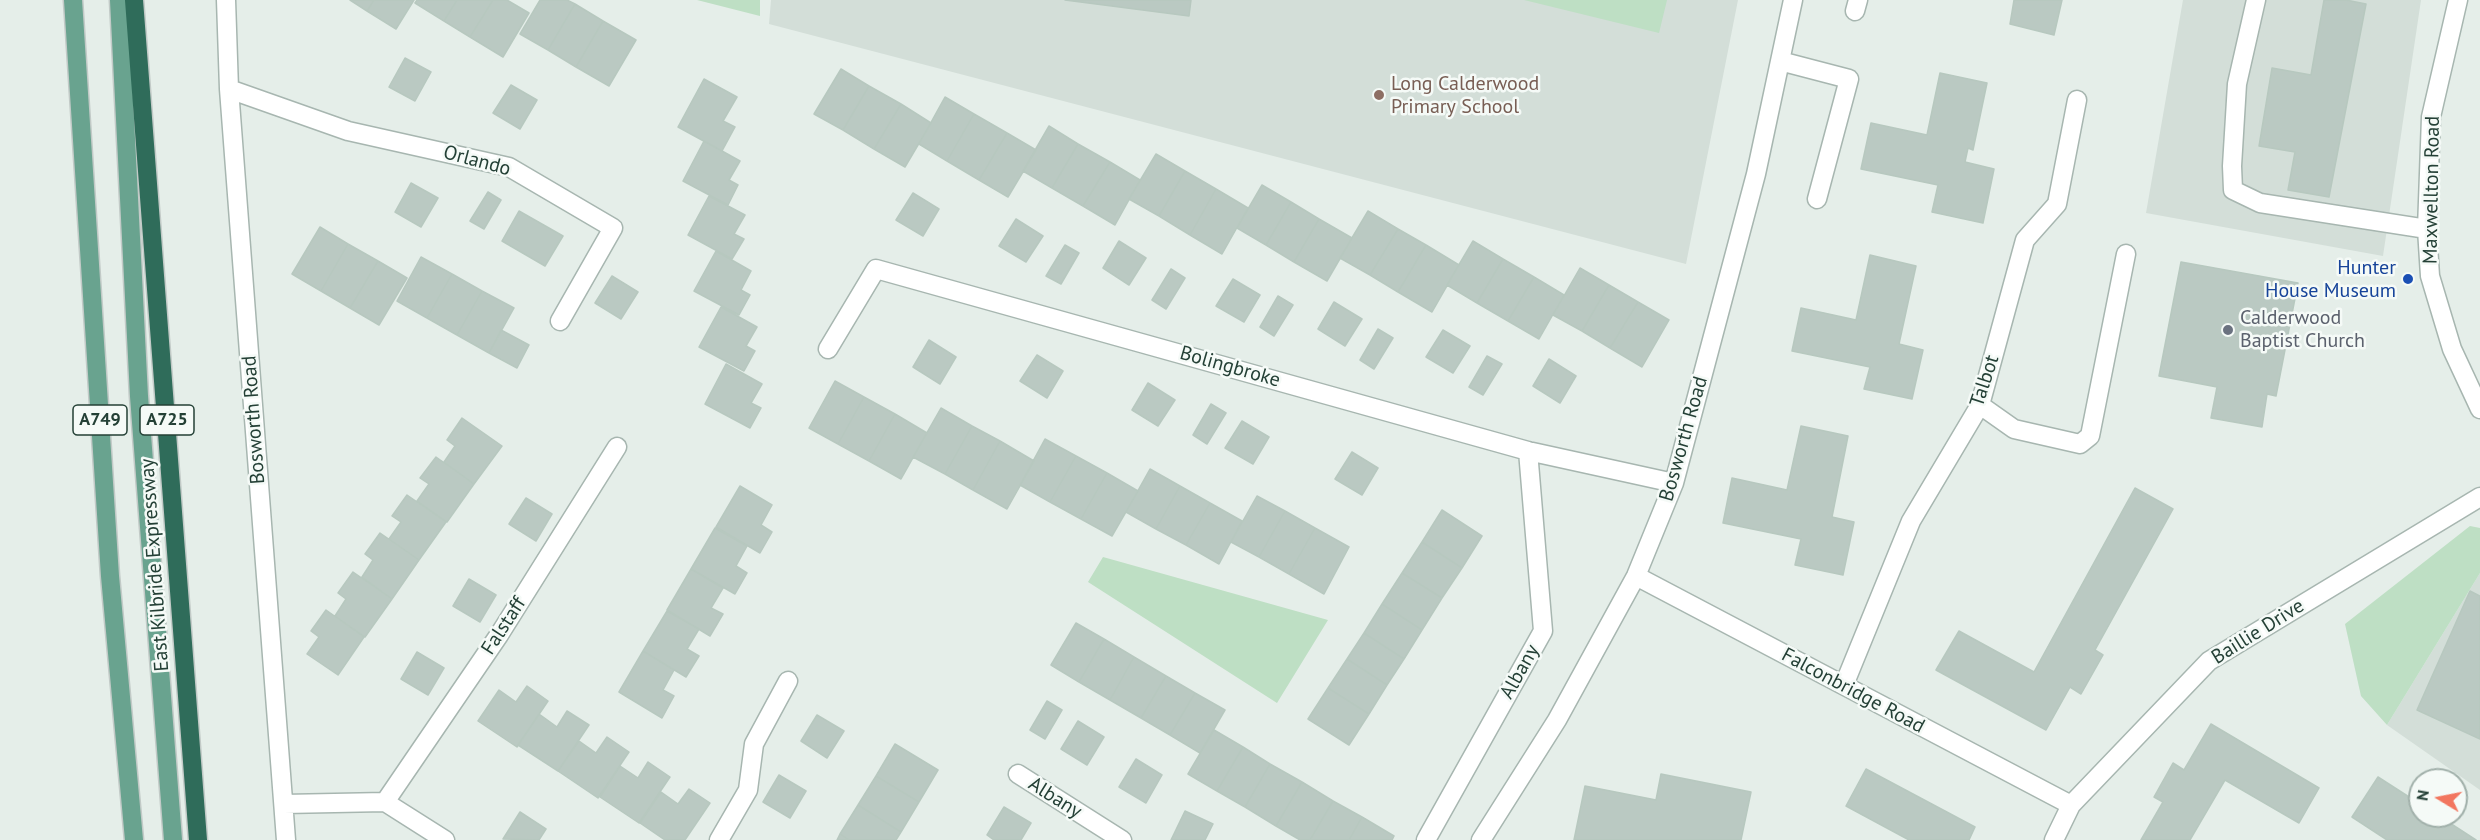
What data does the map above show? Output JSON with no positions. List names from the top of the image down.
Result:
{
  "streets": {
    "highway": ["A725", "East Kilbride Expressway"],
    "main road": ["A749"],
    "street": [
      "Orlando",
      "Maxwellton Road",
      "Bolingbroke",
      "Talbot",
      "Bosworth Road",
      "Falstaff",
      "Baillie Drive",
      "Albany",
      "Falconbridge Road"
    ]
  },
  "crossings": [
    ["Orlando", "Bosworth Road"],
    ["Bolingbroke", "Bosworth Road"],
    ["Bolingbroke", "Albany"],
    ["Talbot", "Falconbridge Road"],
    ["Bosworth Road", "Falconbridge Road"],
    ["Baillie Drive", "Falconbridge Road"]
  ],
  "places": ["Long Calderwood Primary School", "Hunter House Museum", "Calderwood Baptist Church"],
  "north": "left"
}
